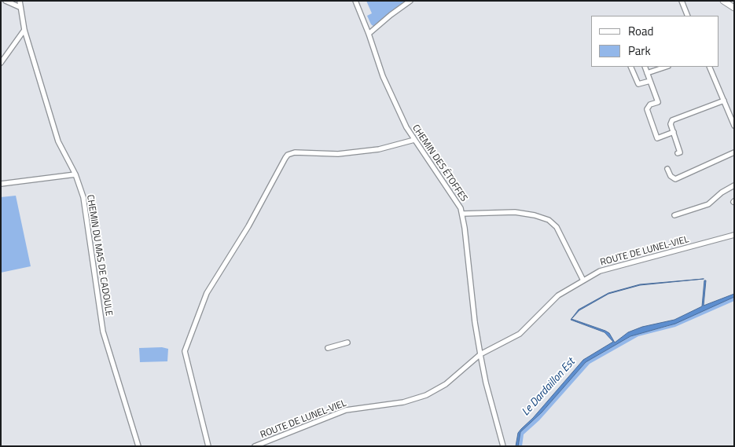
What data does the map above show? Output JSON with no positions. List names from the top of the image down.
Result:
{
  "streets": {
    "street": ["CHEMIN DES ÉTOFFES", "ROUTE DE LUNEL-VIEL", "CHEMIN DU MAS DE CADOULE"]
  },
  "crossings": [
    ["CHEMIN DES ÉTOFFES", "ROUTE DE LUNEL-VIEL"]
  ],
  "water": ["Le Dardaillon Est"],
  "legend": ["Road", "Park"]
}
